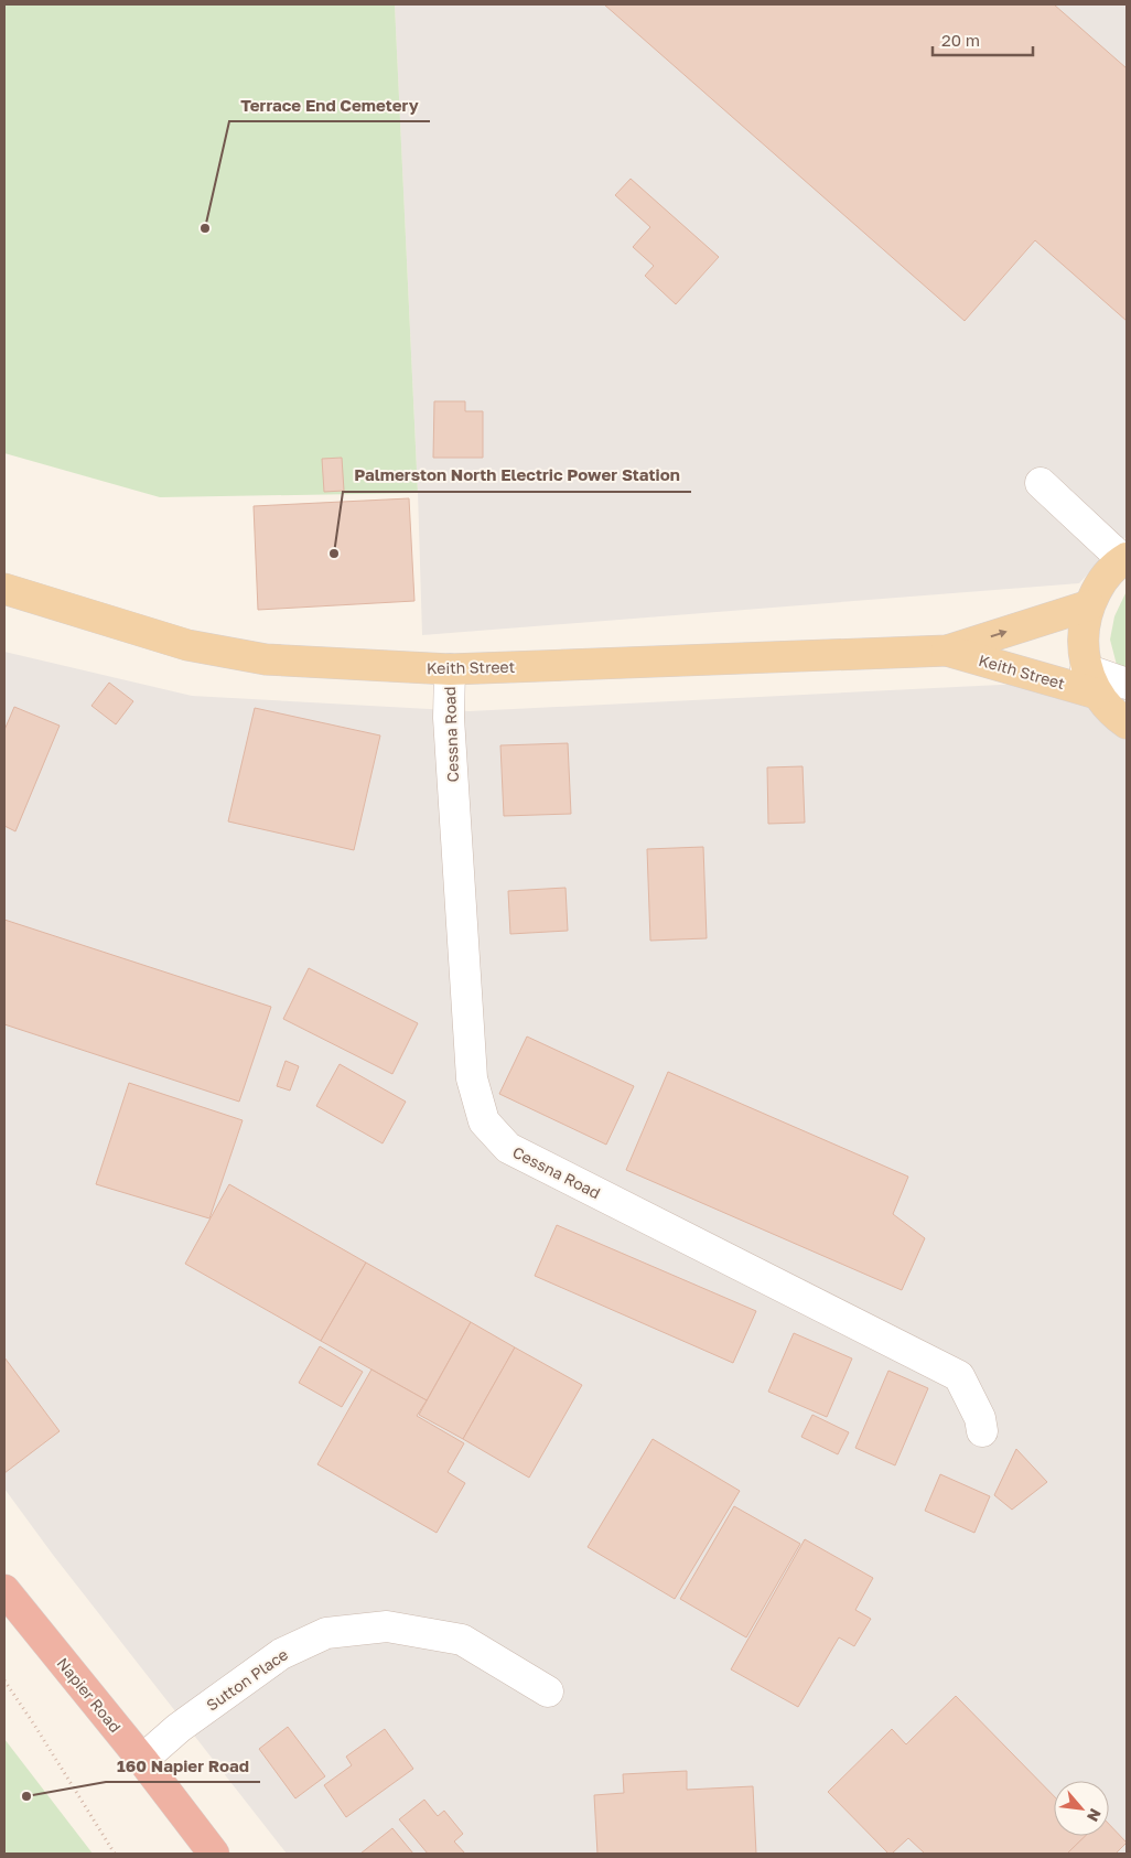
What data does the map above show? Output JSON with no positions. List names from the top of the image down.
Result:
{
  "streets": {
    "highway": ["Napier Road"],
    "main road": ["Keith Street"],
    "street": ["Cessna Road", "Sutton Place"]
  },
  "crossings": [
    ["Keith Street", "Cessna Road"],
    ["Sutton Place", "Napier Road"]
  ],
  "places": ["Terrace End Cemetery", "Palmerston North Electric Power Station", "160 Napier Road"],
  "scale_bar": "20 m",
  "north": "bottom right"
}
